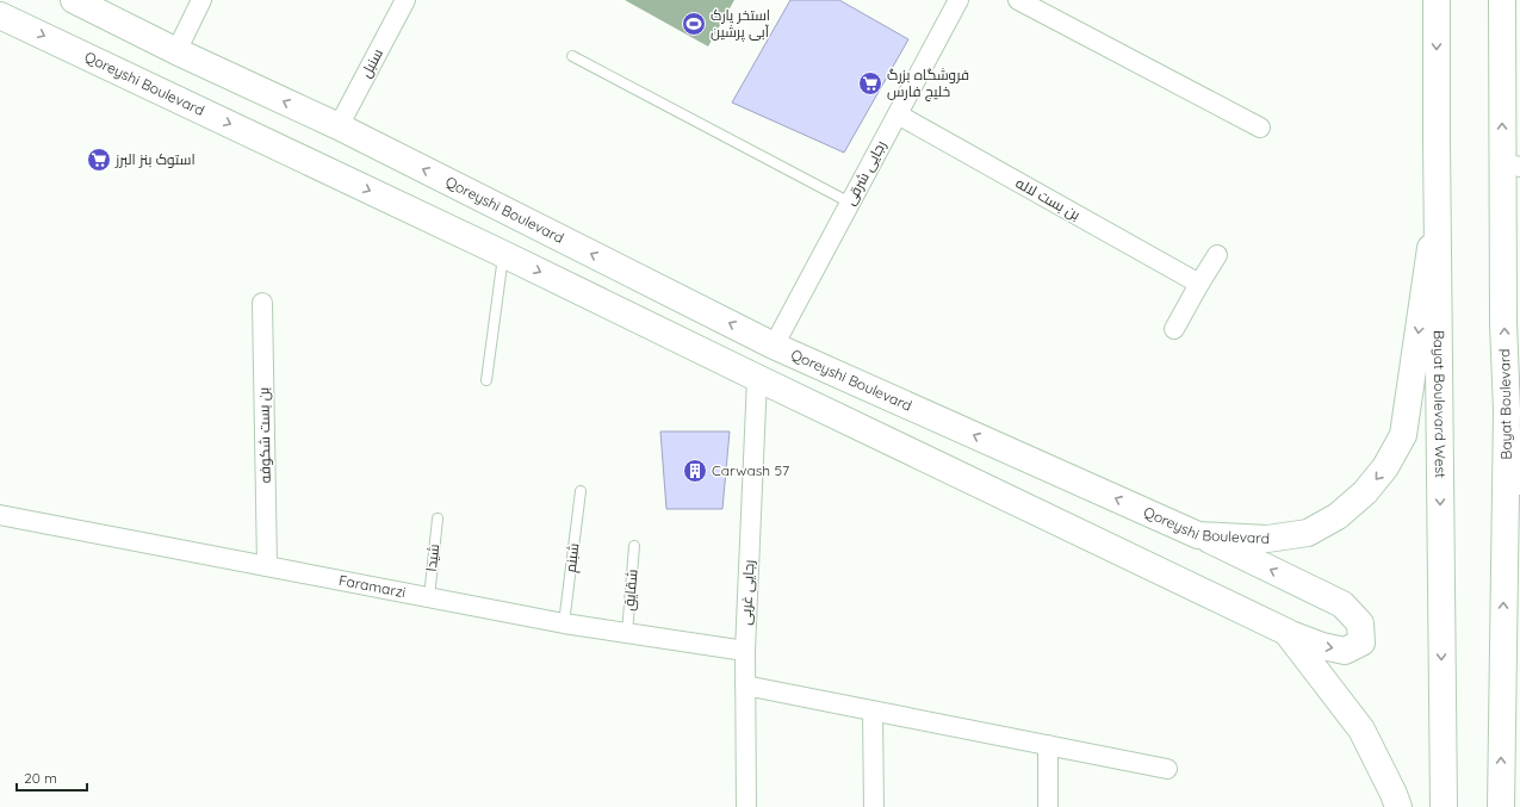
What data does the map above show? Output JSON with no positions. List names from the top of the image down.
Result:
{
  "streets": {
    "main road": ["Qoreyshi Boulevard", "Bayat Boulevard West", "Bayat Boulevard"],
    "street": [
      "سنبل",
      "رجایی شرقی",
      "بن بست لاله",
      "بن بست شکوفه",
      "Faramarzi",
      "رجایی غربی"
    ],
    "lane": ["شیدا", "شبنم", "شقایق"]
  },
  "crossings": [
    ["سنبل", "Qoreyshi Boulevard"],
    ["Qoreyshi Boulevard", "رجایی شرقی"],
    ["Qoreyshi Boulevard", "Bayat Boulevard West"],
    ["Qoreyshi Boulevard", "رجایی غربی"],
    ["رجایی شرقی", "بن بست لاله"],
    ["بن بست شکوفه", "Faramarzi"],
    ["شیدا", "Faramarzi"],
    ["شبنم", "Faramarzi"],
    ["Faramarzi", "شقایق"],
    ["Faramarzi", "رجایی غربی"]
  ],
  "one_way": ["Bayat Boulevard West", "Bayat Boulevard"],
  "places": {
    "sports": ["استخر پارک آبی پرشین"],
    "supermarket": ["فروشگاه بزرگ خلیج فارس", "استوک بنز البرز"],
    "building": ["Carwash 57"]
  },
  "scale_bar": "20 m"
}
